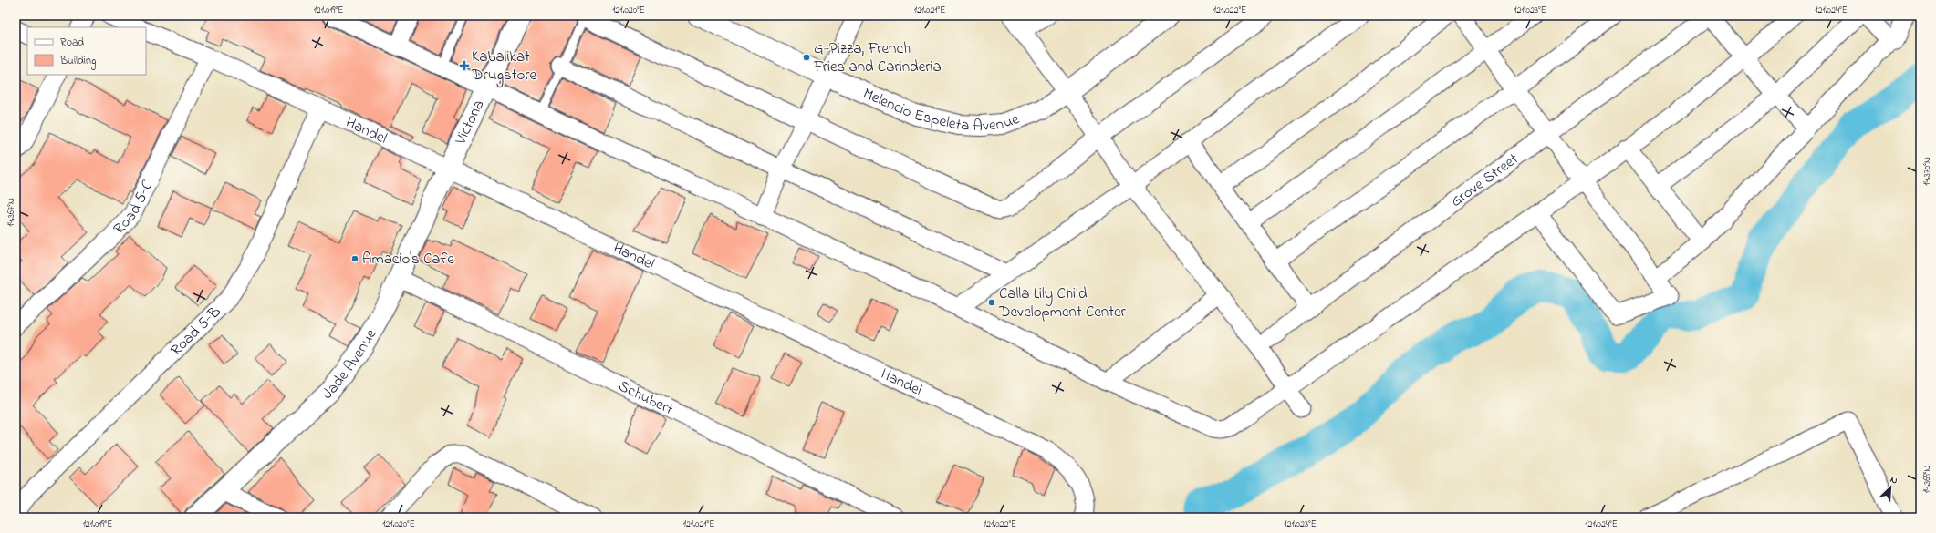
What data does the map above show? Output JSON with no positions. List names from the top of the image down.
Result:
{
  "streets": {
    "street": [
      "Melencio Espeleta Avenue",
      "Victoria",
      "Handel",
      "Grove Street",
      "Road 5-C",
      "Road 5-B",
      "Jade Avenue",
      "Schubert"
    ]
  },
  "crossings": [
    ["Victoria", "Handel"],
    ["Victoria", "Jade Avenue"],
    ["Handel", "Road 5-C"],
    ["Handel", "Road 5-B"],
    ["Handel", "Jade Avenue"],
    ["Jade Avenue", "Schubert"]
  ],
  "places": {
    "other": ["G-Pizza, French Fries and Carinderia", "Amacio's Cafe", "Calla Lily Child Development Center"],
    "health": ["Kabalikat Drugstore"]
  },
  "legend": ["Road", "Building"],
  "north": "top right",
  "coordinates": [
    "121.019°E",
    "121.020°E",
    "121.021°E",
    "121.022°E",
    "121.023°E",
    "121.024°E",
    "14.370°N",
    "14.367°N",
    "14.369°N"
  ]
}
